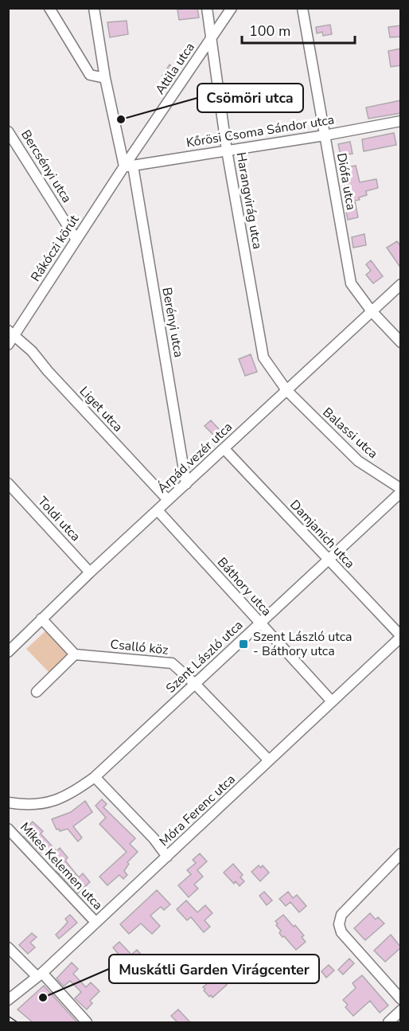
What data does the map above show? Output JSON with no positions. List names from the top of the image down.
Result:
{
  "streets": {
    "street": [
      "Attila utca",
      "Kőrösi Csoma Sándor utca",
      "Bercsényi utca",
      "Diófa utca",
      "Harangvirág utca",
      "Rákóczi körút",
      "Berényi utca",
      "Liget utca",
      "Balassi utca",
      "Árpád vezér utca",
      "Toldi utca",
      "Damjanich utca",
      "Báthory utca",
      "Csalló köz",
      "Szent László utca",
      "Móra Ferenc utca",
      "Mikes Kelemen utca"
    ]
  },
  "crossings": [
    ["Attila utca", "Kőrösi Csoma Sándor utca"],
    ["Attila utca", "Harangvirág utca"],
    ["Attila utca", "Rákóczi körút"],
    ["Attila utca", "Berényi utca"],
    ["Kőrösi Csoma Sándor utca", "Diófa utca"],
    ["Kőrösi Csoma Sándor utca", "Harangvirág utca"],
    ["Kőrösi Csoma Sándor utca", "Rákóczi körút"],
    ["Kőrösi Csoma Sándor utca", "Berényi utca"],
    ["Bercsényi utca", "Rákóczi körút"],
    ["Diófa utca", "Árpád vezér utca"],
    ["Harangvirág utca", "Balassi utca"],
    ["Harangvirág utca", "Árpád vezér utca"],
    ["Rákóczi körút", "Berényi utca"],
    ["Rákóczi körút", "Liget utca"],
    ["Berényi utca", "Árpád vezér utca"],
    ["Liget utca", "Árpád vezér utca"],
    ["Balassi utca", "Árpád vezér utca"],
    ["Balassi utca", "Szent László utca"],
    ["Árpád vezér utca", "Toldi utca"],
    ["Árpád vezér utca", "Damjanich utca"],
    ["Árpád vezér utca", "Báthory utca"],
    ["Damjanich utca", "Szent László utca"],
    ["Damjanich utca", "Móra Ferenc utca"],
    ["Báthory utca", "Szent László utca"],
    ["Báthory utca", "Móra Ferenc utca"],
    ["Csalló köz", "Szent László utca"],
    ["Csalló köz", "Móra Ferenc utca"],
    ["Móra Ferenc utca", "Mikes Kelemen utca"]
  ],
  "places": {
    "other": ["Csömöri utca", "Muskátli Garden Virágcenter"],
    "transit": ["Szent László utca - Báthory utca"]
  },
  "scale_bar": "100 m"
}
